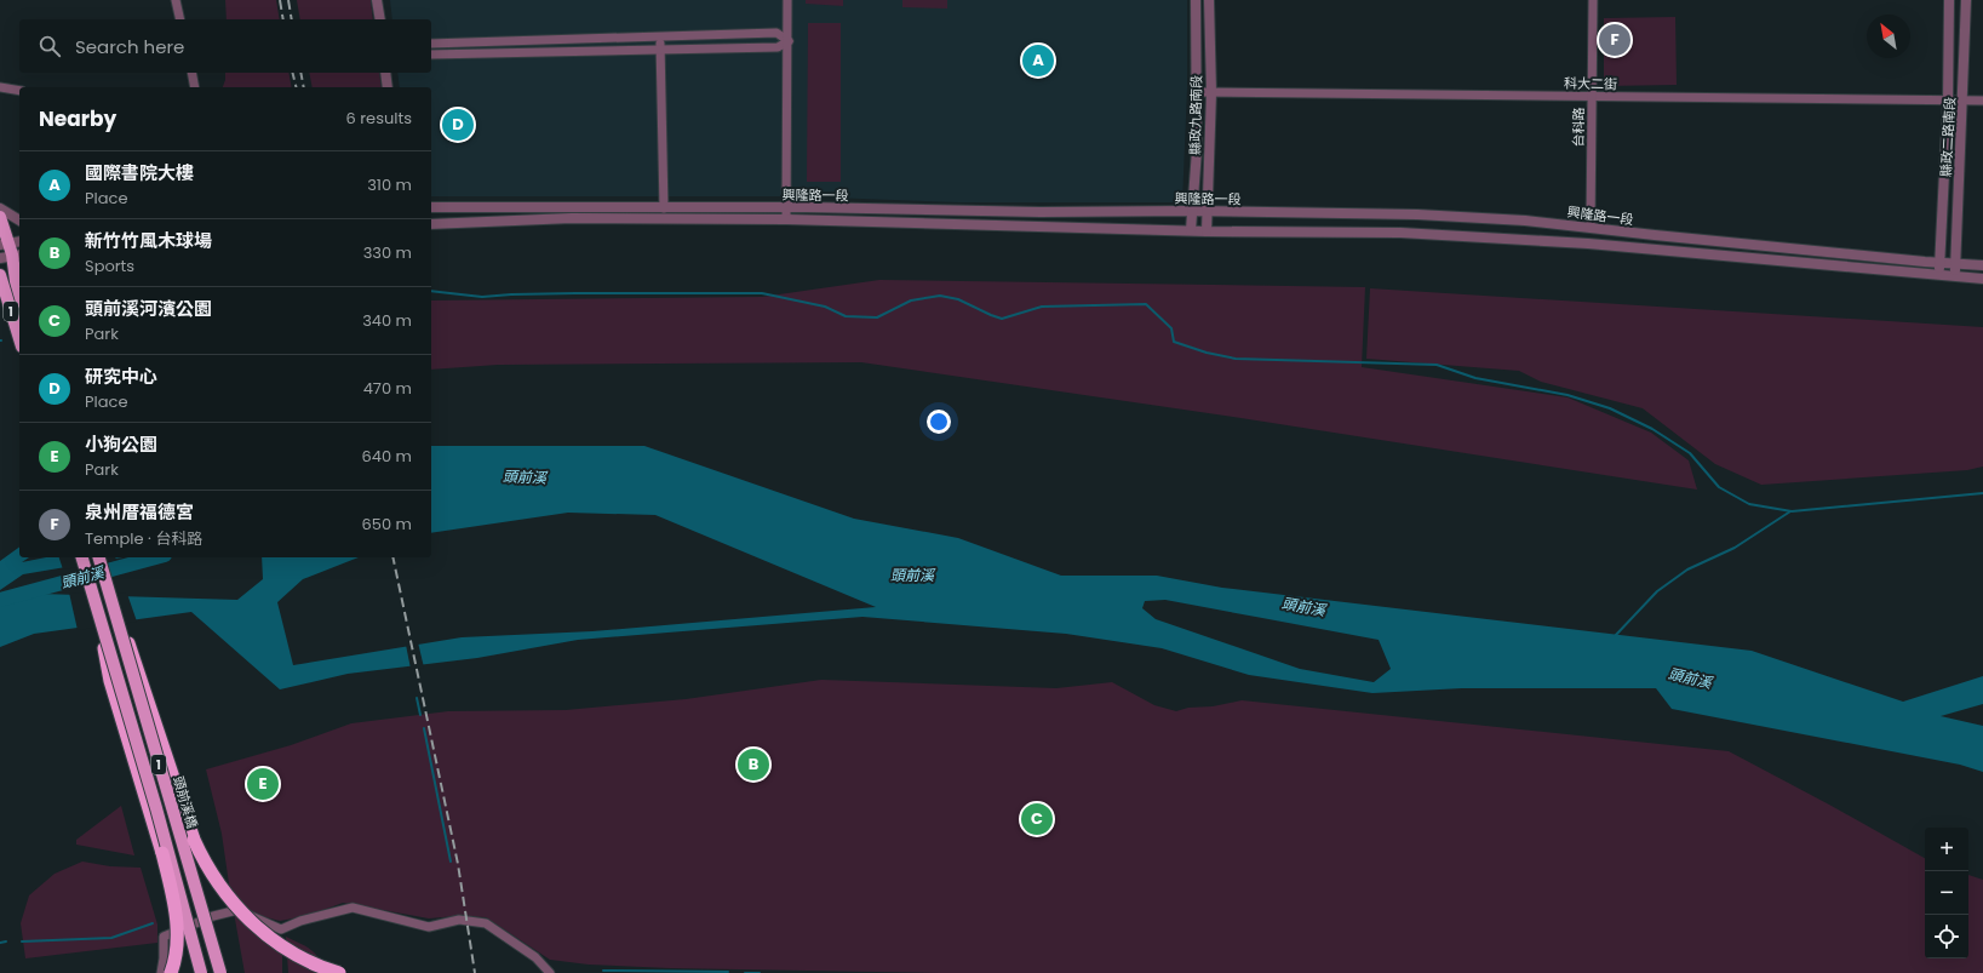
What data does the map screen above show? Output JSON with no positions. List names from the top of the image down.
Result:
{
  "streets": {
    "main road": ["1", "頭前溪橋"],
    "street": [
      "科大二街",
      "縣政九路南段",
      "台科路",
      "縣政二路南段",
      "興隆路一段"
    ]
  },
  "crossings": [
    ["科大二街", "縣政九路南段"],
    ["科大二街", "台科路"],
    ["科大二街", "縣政二路南段"],
    ["縣政九路南段", "興隆路一段"],
    ["台科路", "興隆路一段"],
    ["縣政二路南段", "興隆路一段"]
  ],
  "water": ["頭前溪"],
  "north": "top left",
  "page": {
    "search": "Search here",
    "pins": [
      "F",
      "A",
      "D",
      "B",
      "E",
      "C"
    ],
    "heading": ["Nearby", "6 results"],
    "list": [
      {
        "mark": "A",
        "name": "國際書院大樓",
        "note": "Place",
        "value": "310 m"
      },
      {
        "mark": "B",
        "name": "新竹竹風木球場",
        "note": "Sports",
        "value": "330 m"
      },
      {
        "mark": "C",
        "name": "頭前溪河濱公園",
        "note": "Park",
        "value": "340 m"
      },
      {
        "mark": "D",
        "name": "研究中心",
        "note": "Place",
        "value": "470 m"
      },
      {
        "mark": "E",
        "name": "小狗公園",
        "note": "Park",
        "value": "640 m"
      },
      {
        "mark": "F",
        "name": "泉州厝福德宮",
        "note": "Temple · 台科路",
        "value": "650 m"
      }
    ],
    "map_buttons": ["+", "−"]
  }
}
